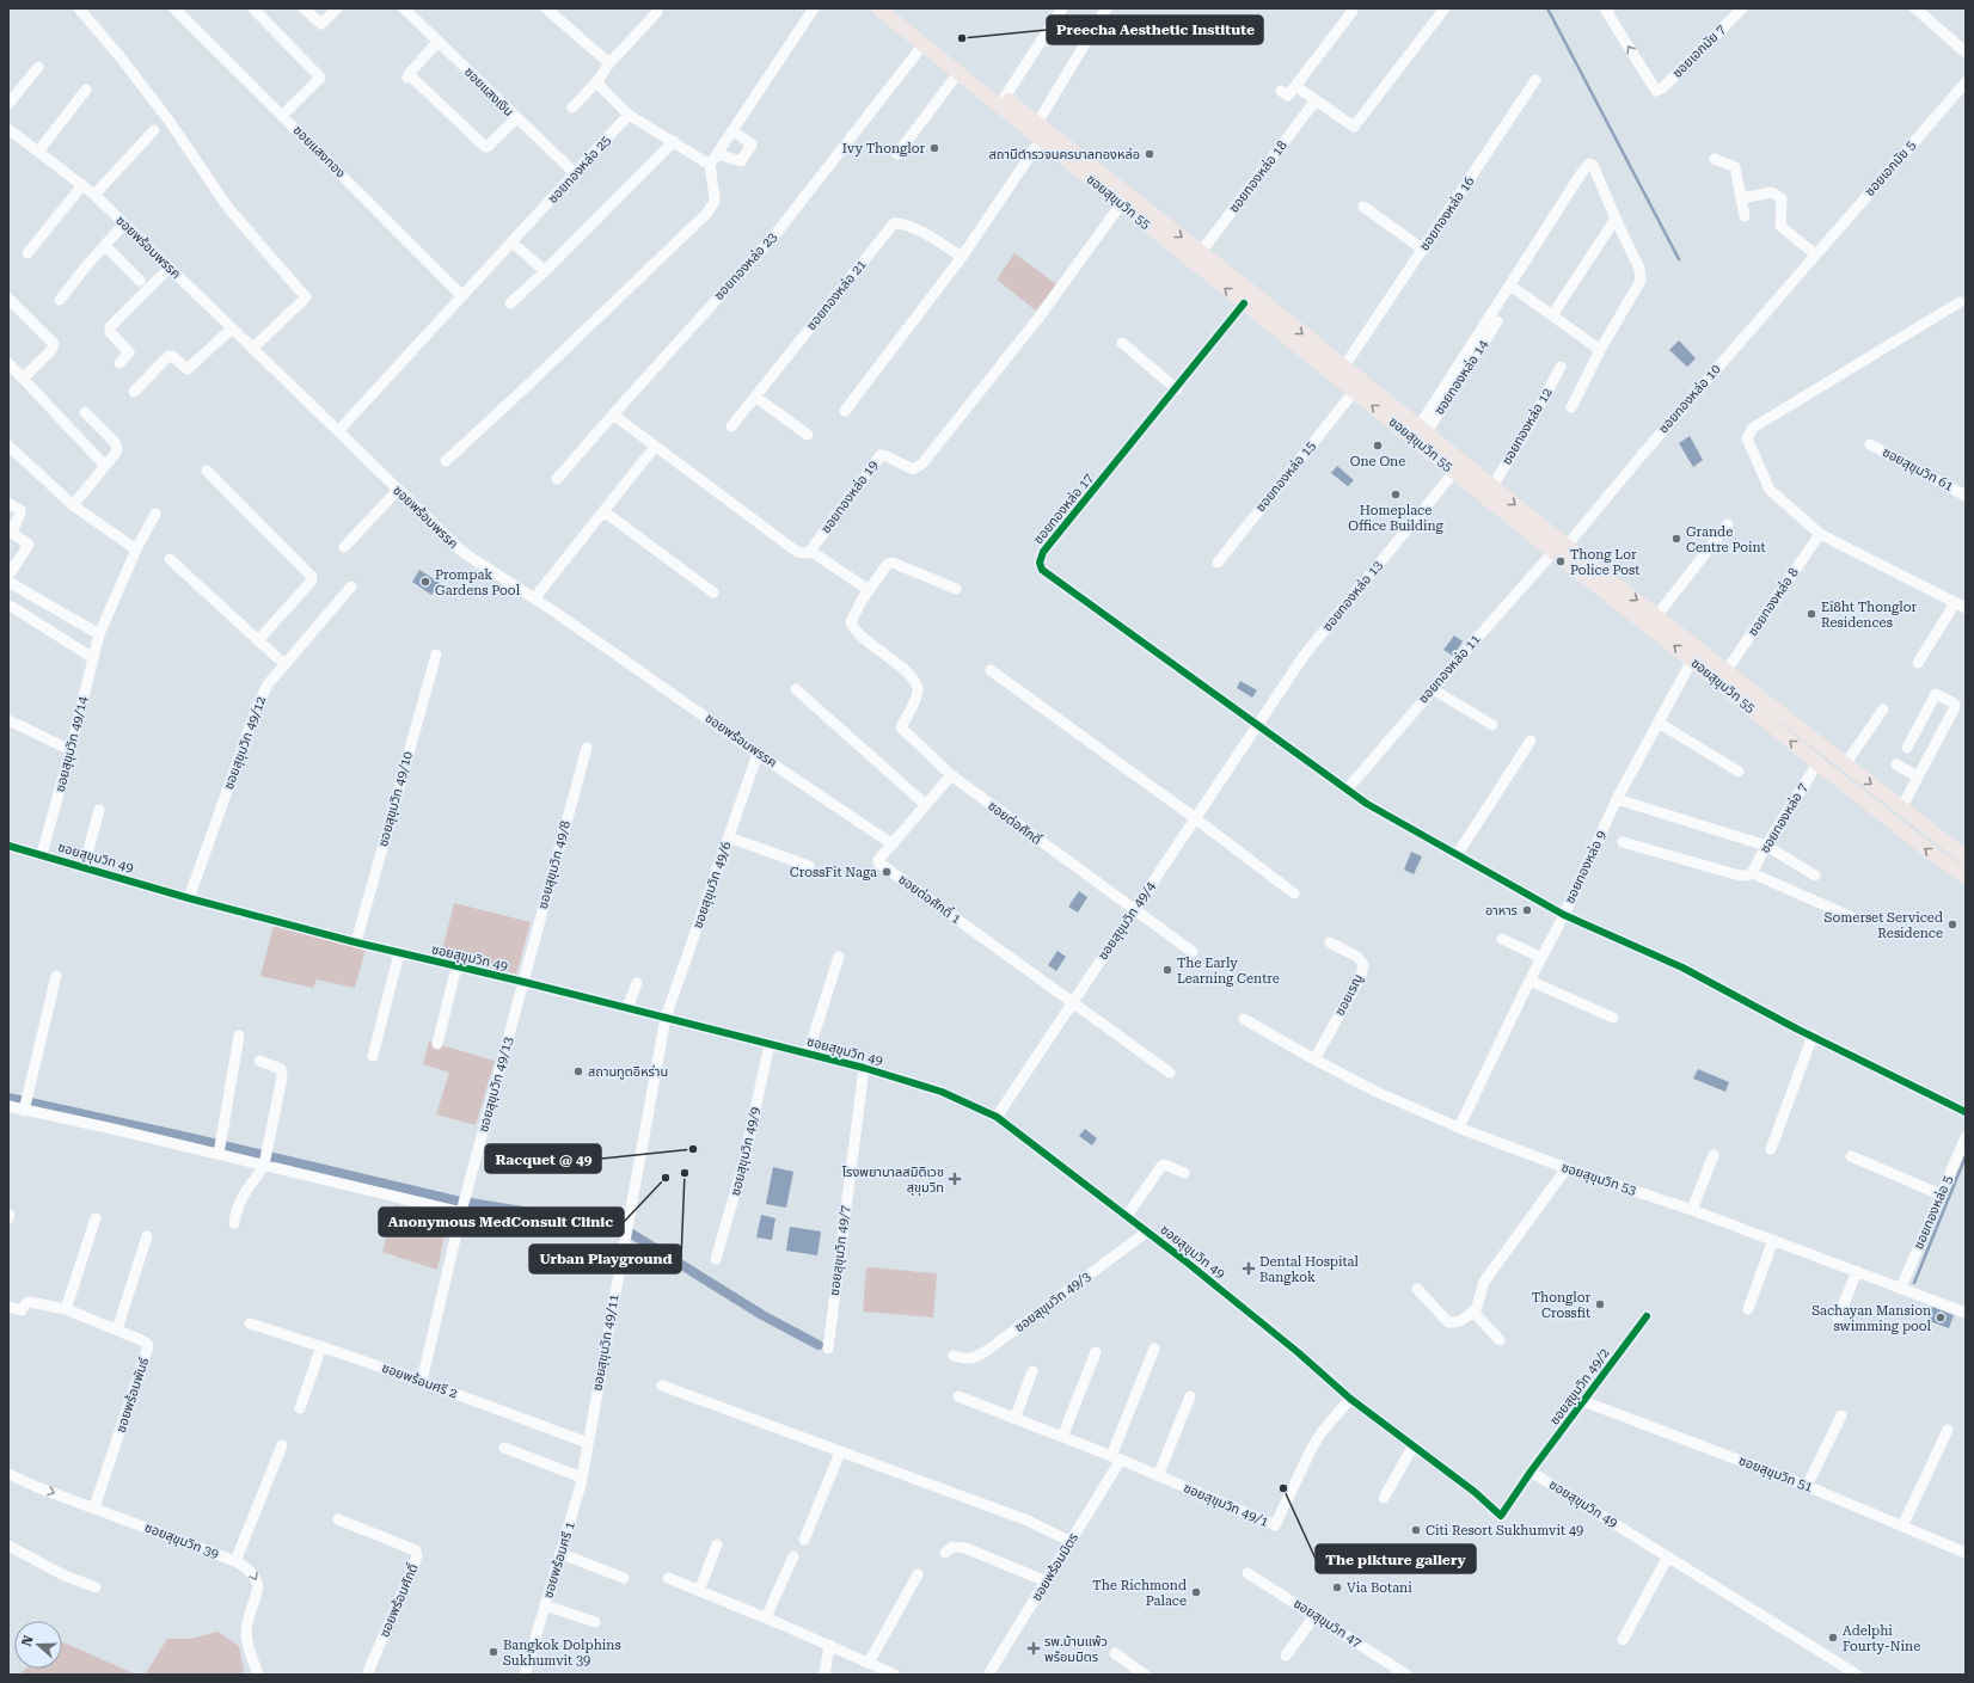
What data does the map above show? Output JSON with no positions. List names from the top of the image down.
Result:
{
  "streets": {
    "main road": ["ซอยสุขุมวิท 55"],
    "street": [
      "ซอยเอกมัย 7",
      "ซอยแสงเงิน",
      "ซอยแสงทอง",
      "ซอยเอกมัย 5",
      "ซอยทองหล่อ 25",
      "ซอยทองหล่อ 18",
      "ซอยทองหล่อ 16",
      "ซอยพร้อมพรรค",
      "ซอยทองหล่อ 23",
      "ซอยทองหล่อ 21",
      "ซอยทองหล่อ 14",
      "ซอยทองหล่อ 10",
      "ซอยทองหล่อ 12",
      "ซอยสุขุมวิท 61",
      "ซอยทองหล่อ 15",
      "ซอยทองหล่อ 19",
      "ซอยทองหล่อ 17",
      "ซอยทองหล่อ 13",
      "ซอยทองหล่อ 8",
      "ซอยทองหล่อ 11",
      "ซอยสุขุมวิท 49/12",
      "ซอยสุขุมวิท 49/14",
      "ซอยสุขุมวิท 49/10",
      "ซอยทองหล่อ 7",
      "ซอยต่อศักดิ์",
      "ซอยสุขุมวิท 49",
      "ซอยสุขุมวิท 49/8",
      "ซอยทองหล่อ 9",
      "ซอยสุขุมวิท 49/6",
      "ซอยต่อศักดิ์ 1",
      "ซอยสุขุมวิท 49/4",
      "ซอยเรณู",
      "ซอยสุขุมวิท 49/13",
      "ซอยสุขุมวิท 49/9",
      "ซอยสุขุมวิท 53",
      "ซอยทองหล่อ 5",
      "ซอยสุขุมวิท 49/7",
      "ซอยสุขุมวิท 49/3",
      "ซอยสุขุมวิท 49/11",
      "ซอยพร้อมศรี 2",
      "ซอยสุขุมวิท 49/2",
      "ซอยพร้อมพันธ์",
      "ซอยสุขุมวิท 51",
      "ซอยสุขุมวิท 49/1",
      "ซอยสุขุมวิท 39",
      "ซอยพร้อมศรี 1",
      "ซอยพร้อมมิตร",
      "ซอยพร้อมศักดิ์",
      "ซอยสุขุมวิท 47"
    ]
  },
  "crossings": [
    ["ซอยแสงเงิน", "ซอยทองหล่อ 25"],
    ["ซอยแสงทอง", "ซอยทองหล่อ 25"],
    ["ซอยเอกมัย 5", "ซอยทองหล่อ 10"],
    ["ซอยทองหล่อ 25", "ซอยพร้อมพรรค"],
    ["ซอยทองหล่อ 18", "ซอยสุขุมวิท 55"],
    ["ซอยสุขุมวิท 55", "ซอยทองหล่อ 16"],
    ["ซอยสุขุมวิท 55", "ซอยทองหล่อ 23"],
    ["ซอยสุขุมวิท 55", "ซอยทองหล่อ 14"],
    ["ซอยสุขุมวิท 55", "ซอยทองหล่อ 10"],
    ["ซอยสุขุมวิท 55", "ซอยทองหล่อ 12"],
    ["ซอยสุขุมวิท 55", "ซอยทองหล่อ 15"],
    ["ซอยสุขุมวิท 55", "ซอยทองหล่อ 19"],
    ["ซอยสุขุมวิท 55", "ซอยทองหล่อ 17"],
    ["ซอยสุขุมวิท 55", "ซอยทองหล่อ 13"],
    ["ซอยสุขุมวิท 55", "ซอยทองหล่อ 8"],
    ["ซอยสุขุมวิท 55", "ซอยทองหล่อ 11"],
    ["ซอยสุขุมวิท 55", "ซอยทองหล่อ 7"],
    ["ซอยสุขุมวิท 55", "ซอยทองหล่อ 9"],
    ["ซอยพร้อมพรรค", "ซอยสุขุมวิท 49/6"],
    ["ซอยพร้อมพรรค", "ซอยต่อศักดิ์ 1"],
    ["ซอยทองหล่อ 10", "ซอยทองหล่อ 11"],
    ["ซอยทองหล่อ 17", "ซอยทองหล่อ 13"],
    ["ซอยทองหล่อ 17", "ซอยสุขุมวิท 49/4"],
    ["ซอยทองหล่อ 13", "ซอยสุขุมวิท 49/4"],
    ["ซอยสุขุมวิท 49/12", "ซอยสุขุมวิท 49"],
    ["ซอยสุขุมวิท 49/14", "ซอยสุขุมวิท 49"],
    ["ซอยสุขุมวิท 49/10", "ซอยสุขุมวิท 49"],
    ["ซอยต่อศักดิ์", "ซอยต่อศักดิ์ 1"],
    ["ซอยต่อศักดิ์", "ซอยสุขุมวิท 49/4"],
    ["ซอยสุขุมวิท 49", "ซอยสุขุมวิท 49/8"],
    ["ซอยสุขุมวิท 49", "ซอยสุขุมวิท 49/6"],
    ["ซอยสุขุมวิท 49", "ซอยสุขุมวิท 49/4"],
    ["ซอยสุขุมวิท 49", "ซอยสุขุมวิท 49/13"],
    ["ซอยสุขุมวิท 49", "ซอยสุขุมวิท 49/9"],
    ["ซอยสุขุมวิท 49", "ซอยสุขุมวิท 49/7"],
    ["ซอยสุขุมวิท 49", "ซอยสุขุมวิท 49/3"],
    ["ซอยสุขุมวิท 49", "ซอยสุขุมวิท 49/11"],
    ["ซอยสุขุมวิท 49", "ซอยสุขุมวิท 49/2"],
    ["ซอยสุขุมวิท 49", "ซอยสุขุมวิท 49/1"],
    ["ซอยสุขุมวิท 49/8", "ซอยสุขุมวิท 49/13"],
    ["ซอยทองหล่อ 9", "ซอยสุขุมวิท 53"],
    ["ซอยสุขุมวิท 49/6", "ซอยสุขุมวิท 49/11"],
    ["ซอยต่อศักดิ์ 1", "ซอยสุขุมวิท 49/4"],
    ["ซอยเรณู", "ซอยสุขุมวิท 53"],
    ["ซอยสุขุมวิท 49/13", "ซอยพร้อมศรี 2"],
    ["ซอยสุขุมวิท 53", "ซอยทองหล่อ 5"],
    ["ซอยสุขุมวิท 49/11", "ซอยพร้อมศรี 2"],
    ["ซอยสุขุมวิท 49/11", "ซอยพร้อมศรี 1"],
    ["ซอยพร้อมศรี 2", "ซอยพร้อมศรี 1"],
    ["ซอยสุขุมวิท 49/2", "ซอยสุขุมวิท 51"],
    ["ซอยพร้อมพันธ์", "ซอยสุขุมวิท 39"],
    ["ซอยสุขุมวิท 49/1", "ซอยพร้อมมิตร"]
  ],
  "one_way": ["ซอยสุขุมวิท 39"],
  "places": {
    "other": [
      "Preecha Aesthetic Institute",
      "Ivy Thonglor",
      "สถานีตำรวจนครบาลทองหล่อ",
      "One One",
      "Homeplace Office Building",
      "Grande Centre Point",
      "Thong Lor Police Post",
      "Prompak Gardens Pool",
      "Ei8ht Thonglor Residences",
      "CrossFit Naga",
      "อาหาร",
      "Somerset Serviced Residence",
      "The Early Learning Centre",
      "สถานทูตอิหร่าน",
      "Racquet @ 49",
      "Urban Playground",
      "Anonymous MedConsult Clinic",
      "Thonglor Crossfit",
      "Sachayan Mansion swimming pool",
      "The pikture gallery",
      "Citi Resort Sukhumvit 49",
      "Via Botani",
      "The Richmond Palace",
      "Adelphi Fourty-Nine",
      "Bangkok Dolphins Sukhumvit 39"
    ],
    "health": ["โรงพยาบาลสมิติเวช สุขุมวิท", "Dental Hospital Bangkok", "รพ.บ้านแพ้ว พร้อมมิตร"]
  },
  "north": "left"
}
